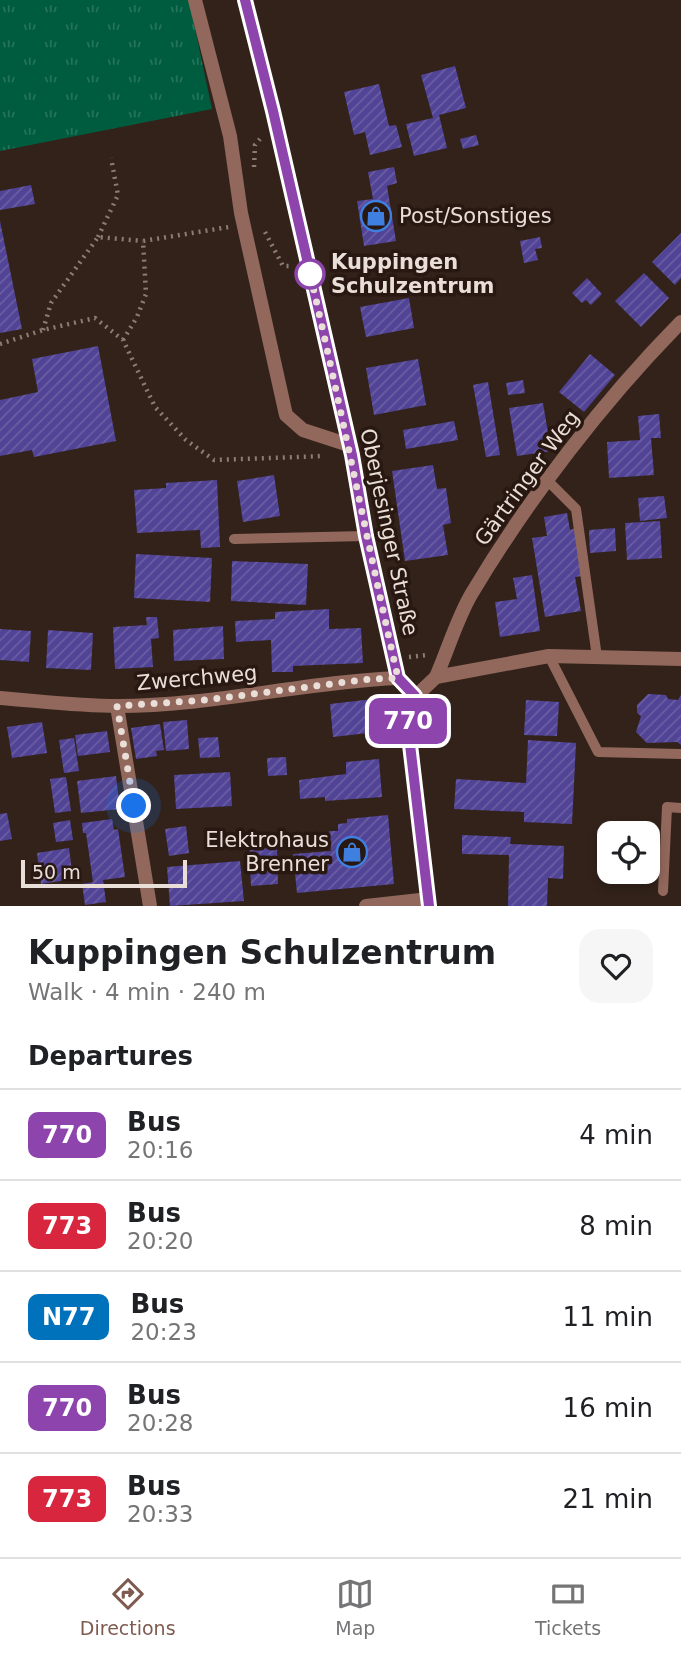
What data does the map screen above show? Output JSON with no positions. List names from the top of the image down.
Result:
{
  "streets": {
    "main road": ["Oberjesinger Straße"],
    "street": ["Gärtringer Weg", "Zwerchweg"]
  },
  "crossings": [
    ["Oberjesinger Straße", "Zwerchweg"]
  ],
  "places": {
    "shop": ["Post/Sonstiges", "Elektrohaus Brenner"],
    "other": ["Kuppingen Schulzentrum"]
  },
  "lines": ["bus line 770"],
  "scale_bar": "50 m",
  "page": {
    "on_map": "770",
    "scale": "50 m",
    "heading": [
      ["Kuppingen Schulzentrum", "Walk · 4 min · 240 m"],
      "Departures"
    ],
    "list": [
      {
        "mark": "770",
        "name": "Bus",
        "note": "20:16",
        "value": "4 min"
      },
      {
        "mark": "773",
        "name": "Bus",
        "note": "20:20",
        "value": "8 min"
      },
      {
        "mark": "N77",
        "name": "Bus",
        "note": "20:23",
        "value": "11 min"
      },
      {
        "mark": "770",
        "name": "Bus",
        "note": "20:28",
        "value": "16 min"
      },
      {
        "mark": "773",
        "name": "Bus",
        "note": "20:33",
        "value": "21 min"
      }
    ],
    "tabs": ["Directions", "Map", "Tickets"]
  }
}
